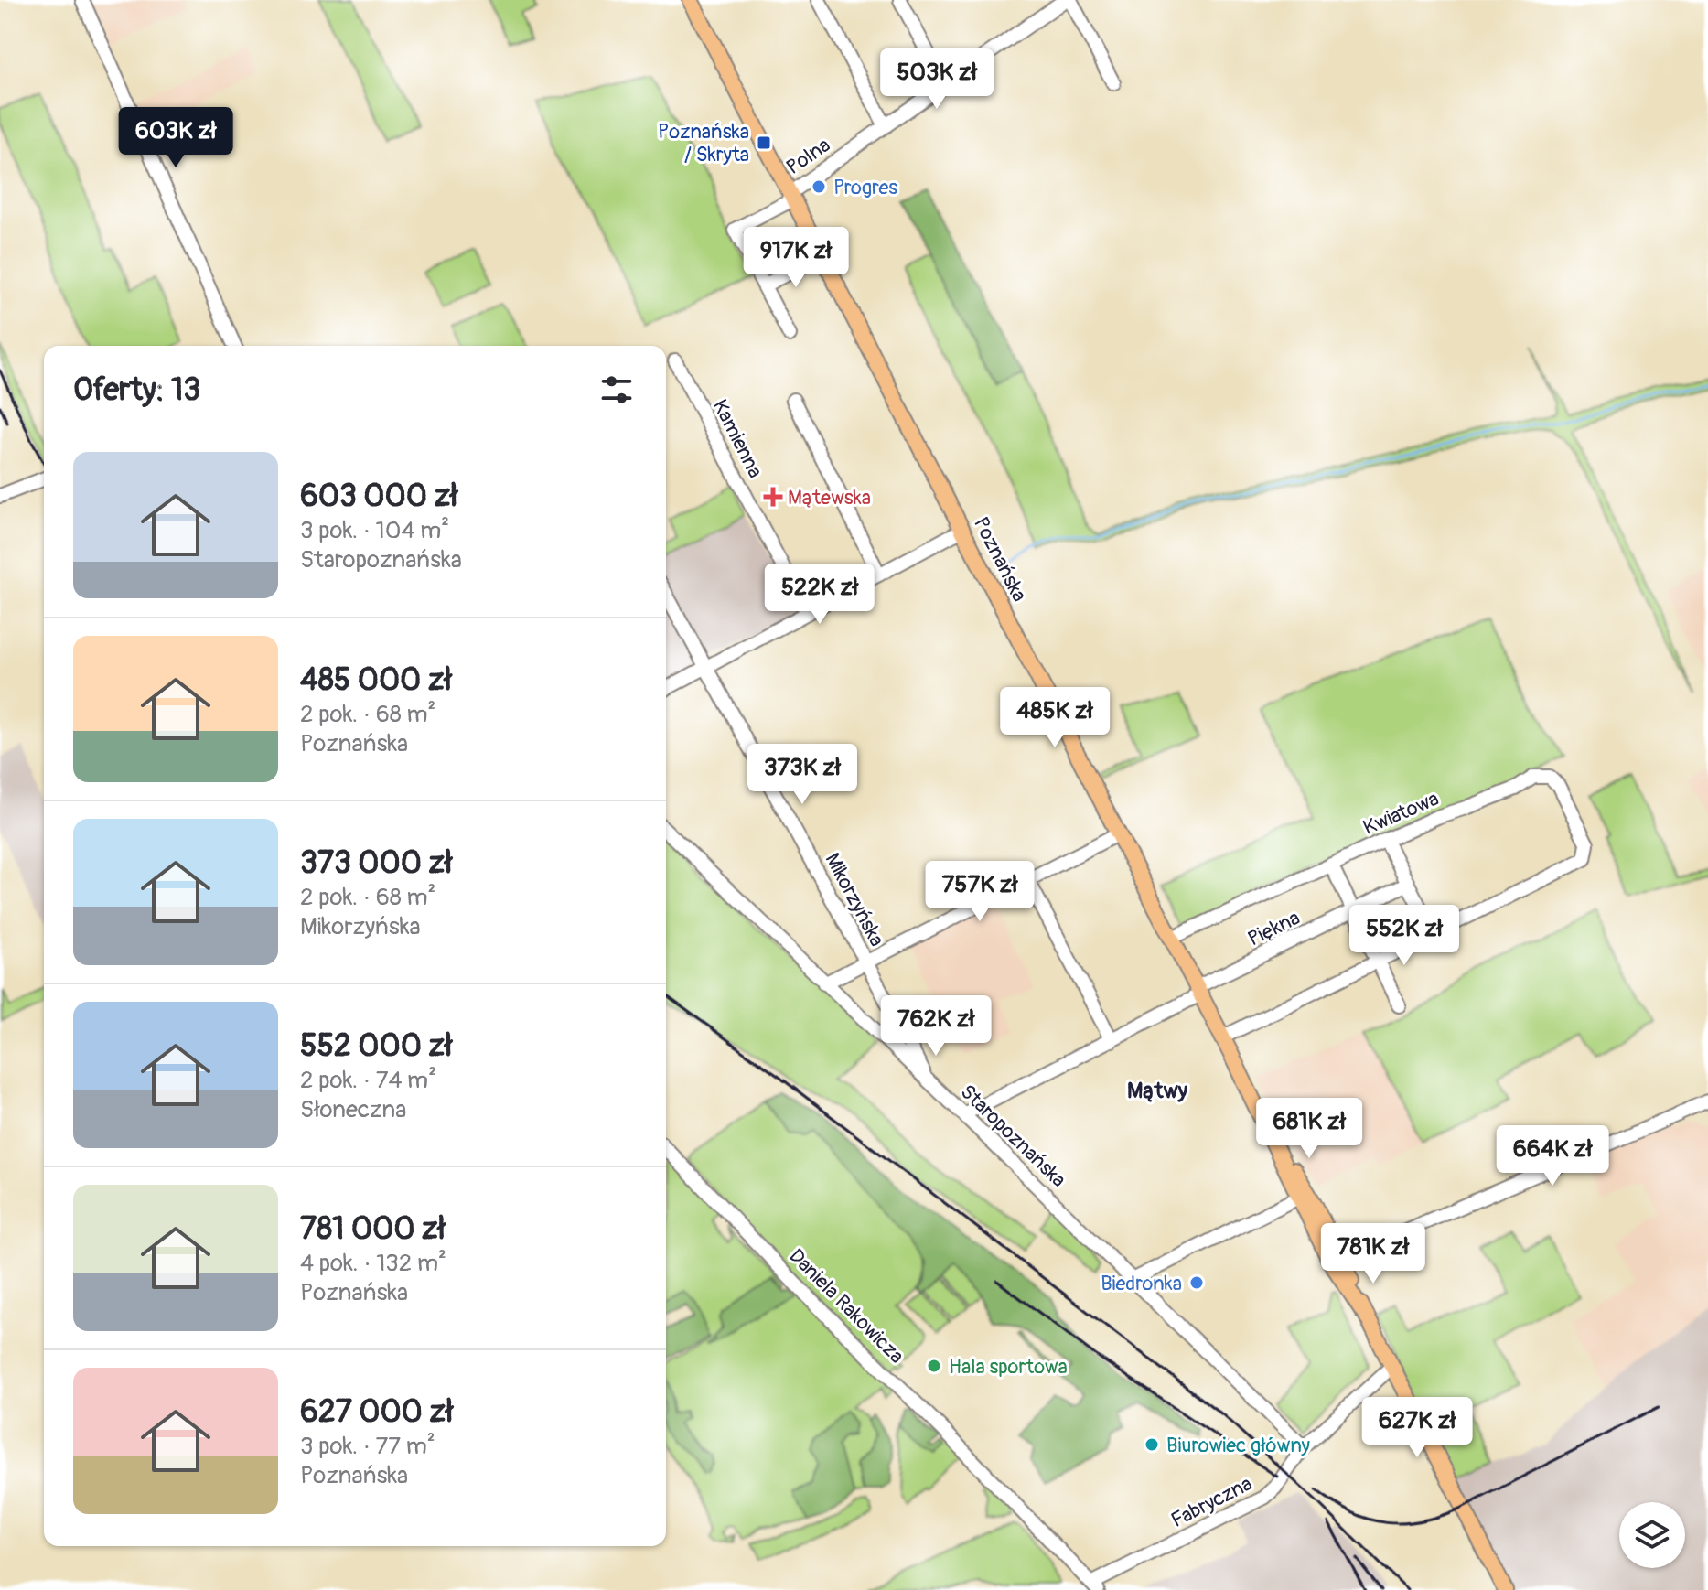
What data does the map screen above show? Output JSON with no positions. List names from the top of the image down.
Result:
{
  "streets": {
    "main road": ["Poznańska"],
    "street": [
      "Polna",
      "Kamienna",
      "Kwiatowa",
      "Mikorzyńska",
      "Piękna",
      "Staropoznańska",
      "Daniela Rakowicza",
      "Fabryczna"
    ]
  },
  "crossings": [
    ["Polna", "Poznańska"],
    ["Poznańska", "Kwiatowa"],
    ["Poznańska", "Piękna"],
    ["Poznańska", "Fabryczna"],
    ["Mikorzyńska", "Staropoznańska"],
    ["Piękna", "Staropoznańska"],
    ["Staropoznańska", "Fabryczna"],
    ["Daniela Rakowicza", "Fabryczna"]
  ],
  "districts": ["Mątwy"],
  "places": {
    "transit": ["Poznańska / Skryta"],
    "other": [
      "Progres",
      "Biedronka",
      "Hala sportowa",
      "Biurowiec główny"
    ],
    "health": ["Mątewska"]
  },
  "page": {
    "price": [
      "503K zł",
      "603K zł",
      "917K zł",
      "522K zł",
      "485K zł",
      "373K zł",
      "757K zł",
      "552K zł",
      "762K zł",
      "681K zł",
      "664K zł",
      "781K zł",
      "627K zł"
    ],
    "heading": "Oferty: 13",
    "list": [
      {
        "name": "603 000 zł",
        "note": "3 pok. · 104 m² · Staropoznańska"
      },
      {
        "name": "485 000 zł",
        "note": "2 pok. · 68 m² · Poznańska"
      },
      {
        "name": "373 000 zł",
        "note": "2 pok. · 68 m² · Mikorzyńska"
      },
      {
        "name": "552 000 zł",
        "note": "2 pok. · 74 m² · Słoneczna"
      },
      {
        "name": "781 000 zł",
        "note": "4 pok. · 132 m² · Poznańska"
      },
      {
        "name": "627 000 zł",
        "note": "3 pok. · 77 m² · Poznańska"
      }
    ]
  }
}
